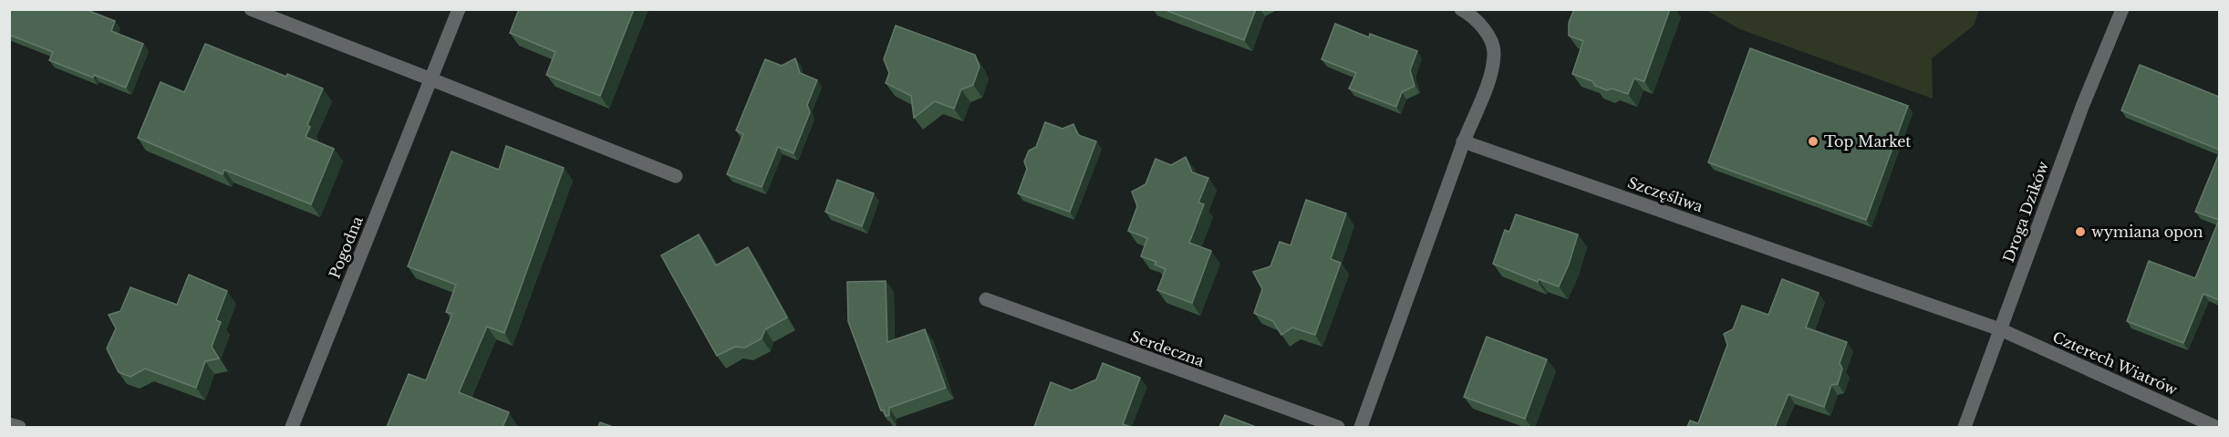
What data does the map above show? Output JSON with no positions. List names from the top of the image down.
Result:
{
  "streets": {
    "street": [
      "Szczęśliwa",
      "Droga Dzików",
      "Pogodna",
      "Serdeczna",
      "Czterech Wiatrów"
    ]
  },
  "crossings": [
    ["Szczęśliwa", "Droga Dzików"],
    ["Szczęśliwa", "Czterech Wiatrów"],
    ["Droga Dzików", "Czterech Wiatrów"]
  ],
  "places": ["Top Market", "wymiana opon"]
}
